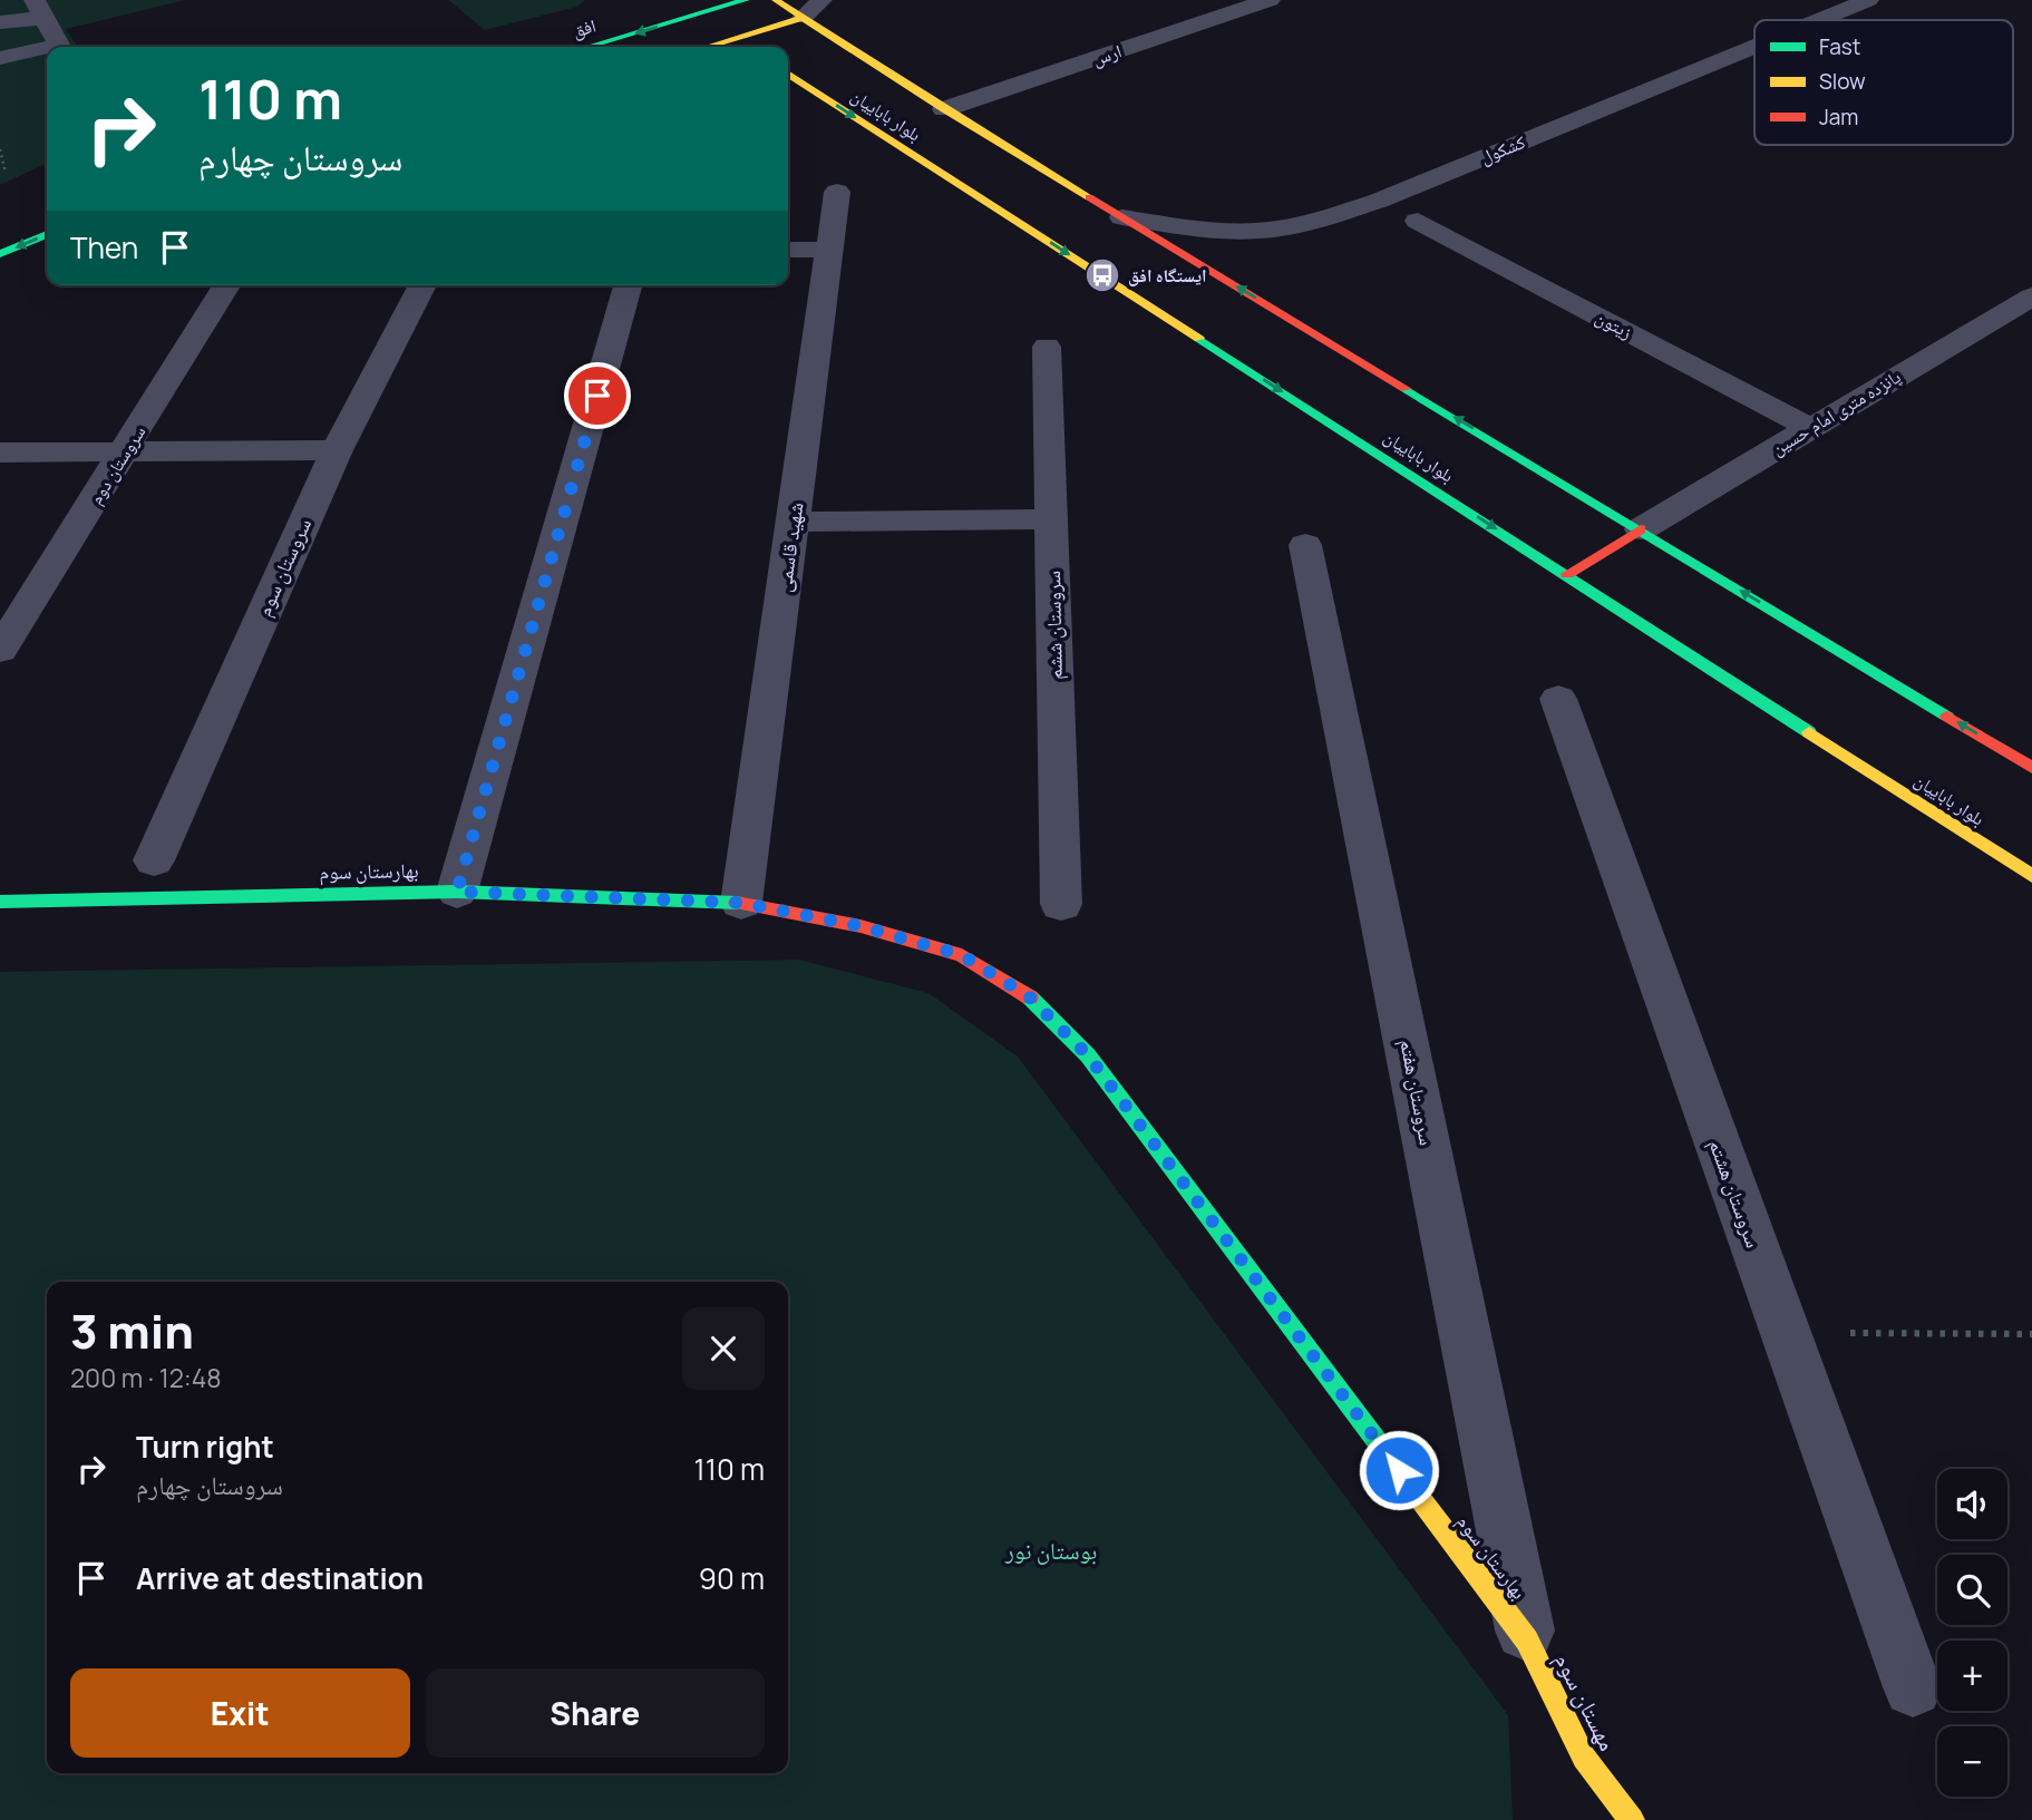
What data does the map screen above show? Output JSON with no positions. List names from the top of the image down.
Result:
{
  "streets": {
    "main road": [
      "افق",
      "بلوار باباییان",
      "بهارستان سوم",
      "مهستان سوم"
    ],
    "street": [
      "ارس",
      "کشکول",
      "زیتون",
      "پانزده متری امام حسین",
      "سروستان دوم",
      "شهید قاسمی",
      "سروستان سوم",
      "سروستان ششم",
      "سروستان هفتم",
      "سروستان هشتم"
    ]
  },
  "crossings": [
    ["ارس", "بلوار باباییان"],
    ["بلوار باباییان", "کشکول"],
    ["بلوار باباییان", "پانزده متری امام حسین"],
    ["زیتون", "پانزده متری امام حسین"],
    ["شهید قاسمی", "بهارستان سوم"],
    ["بهارستان سوم", "سروستان هفتم"],
    ["بهارستان سوم", "مهستان سوم"],
    ["سروستان هفتم", "مهستان سوم"]
  ],
  "one_way": ["افق"],
  "parks": ["بوستان نور"],
  "places": {
    "bus stop": ["ایستگاه افق"]
  },
  "legend": ["Fast", "Slow", "Jam"],
  "page": {
    "turn": ["110 m", "سروستان چهارم"],
    "then": "Then",
    "heading": ["3 min", "200 m · 12:48"],
    "list": [
      {
        "name": "Turn right",
        "note": "سروستان چهارم",
        "value": "110 m"
      },
      {
        "name": "Arrive at destination",
        "value": "90 m"
      }
    ],
    "map_buttons": ["+", "−"],
    "buttons": ["Exit", "Share"]
  }
}
